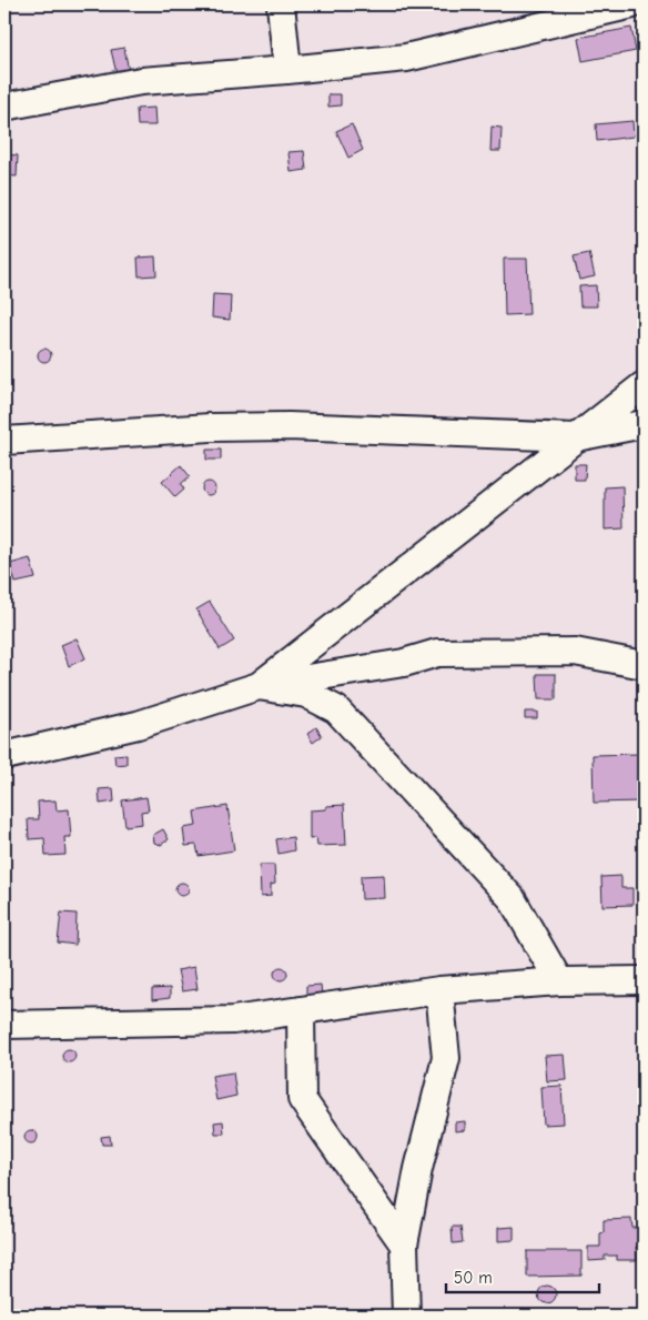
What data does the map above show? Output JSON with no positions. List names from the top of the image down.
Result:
{
  "scale_bar": "50 m"
}
